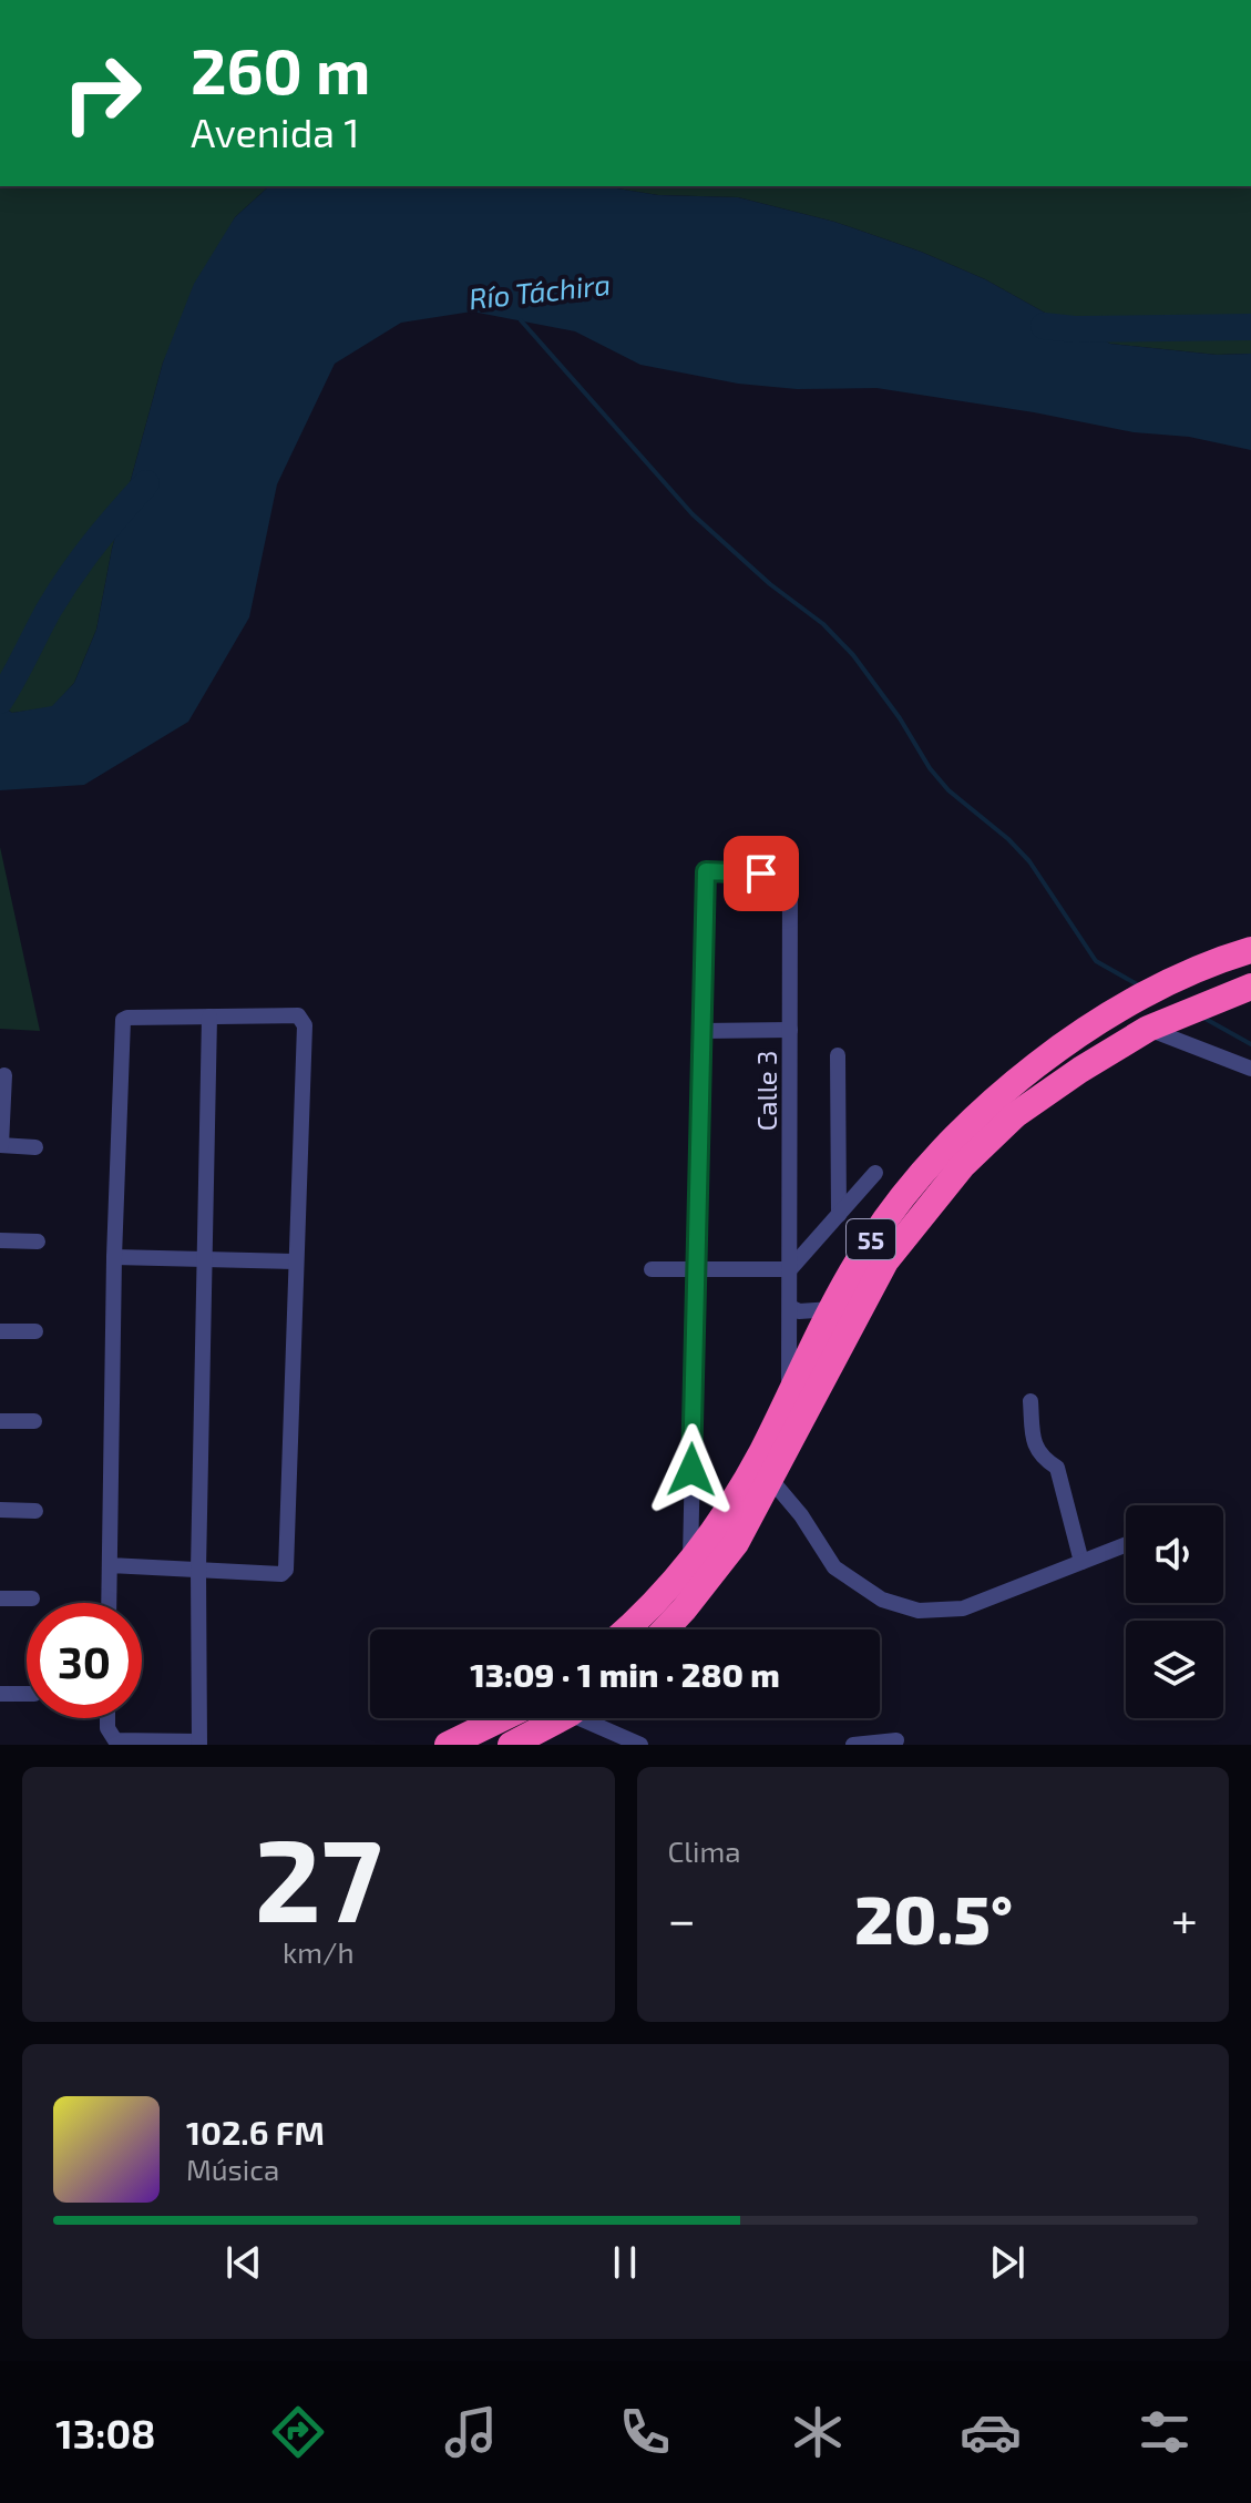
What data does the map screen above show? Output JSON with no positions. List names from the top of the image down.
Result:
{
  "streets": {
    "highway": ["55"],
    "street": ["Calle 3"]
  },
  "crossings": [
    ["Calle 3", "55"]
  ],
  "water": ["Río Táchira"],
  "page": {
    "turn": ["260 m", "Avenida 1"],
    "limit": "30",
    "trip": "13:09 · 1 min · 280 m",
    "tile": [
      ["27", "km/h"],
      "Clima"
    ],
    "heat": ["−", "20.5°", "+"],
    "song": ["102.6 FM", "Música"],
    "tabs": "13:08"
  }
}
